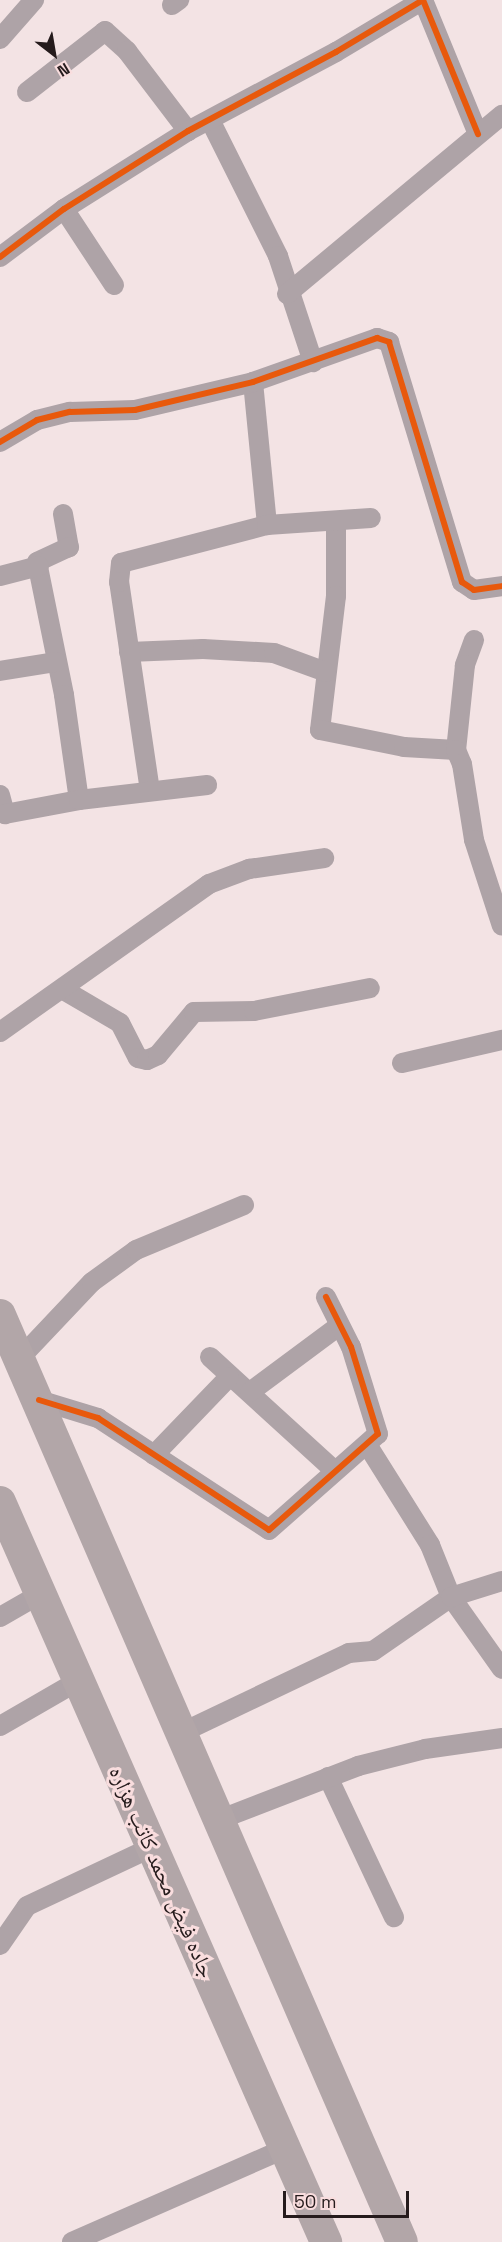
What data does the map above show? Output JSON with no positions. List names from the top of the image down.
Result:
{
  "streets": {
    "main road": ["جاده فیض محمد کاتب هزاره"]
  },
  "scale_bar": "50 m",
  "north": "bottom right"
}
